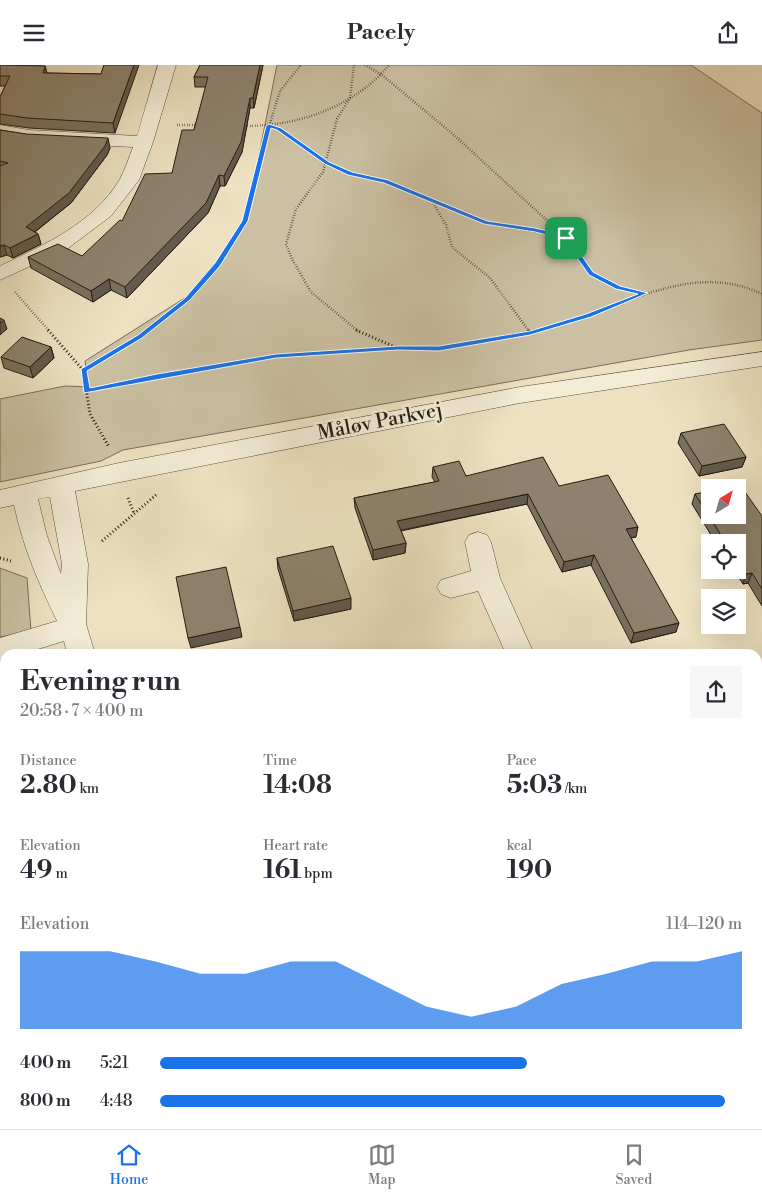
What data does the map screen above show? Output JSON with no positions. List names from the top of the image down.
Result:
{
  "streets": {
    "street": ["Måløv Parkvej"]
  },
  "north": "top right",
  "page": {
    "header": "Pacely",
    "heading": ["Evening run", "20:58 · 7 × 400 m"],
    "stats": [
      ["Distance", "2.80 km"],
      ["Time", "14:08"],
      ["Pace", "5:03 /km"],
      ["Elevation", "49 m"],
      ["Heart rate", "161 bpm"],
      ["kcal", "190"]
    ],
    "chart": ["Elevation", "114–120 m"],
    "list": [
      {
        "name": "400 m",
        "note": "5:21"
      },
      {
        "name": "800 m",
        "note": "4:48"
      }
    ],
    "tabs": ["Home", "Map", "Saved"]
  }
}
